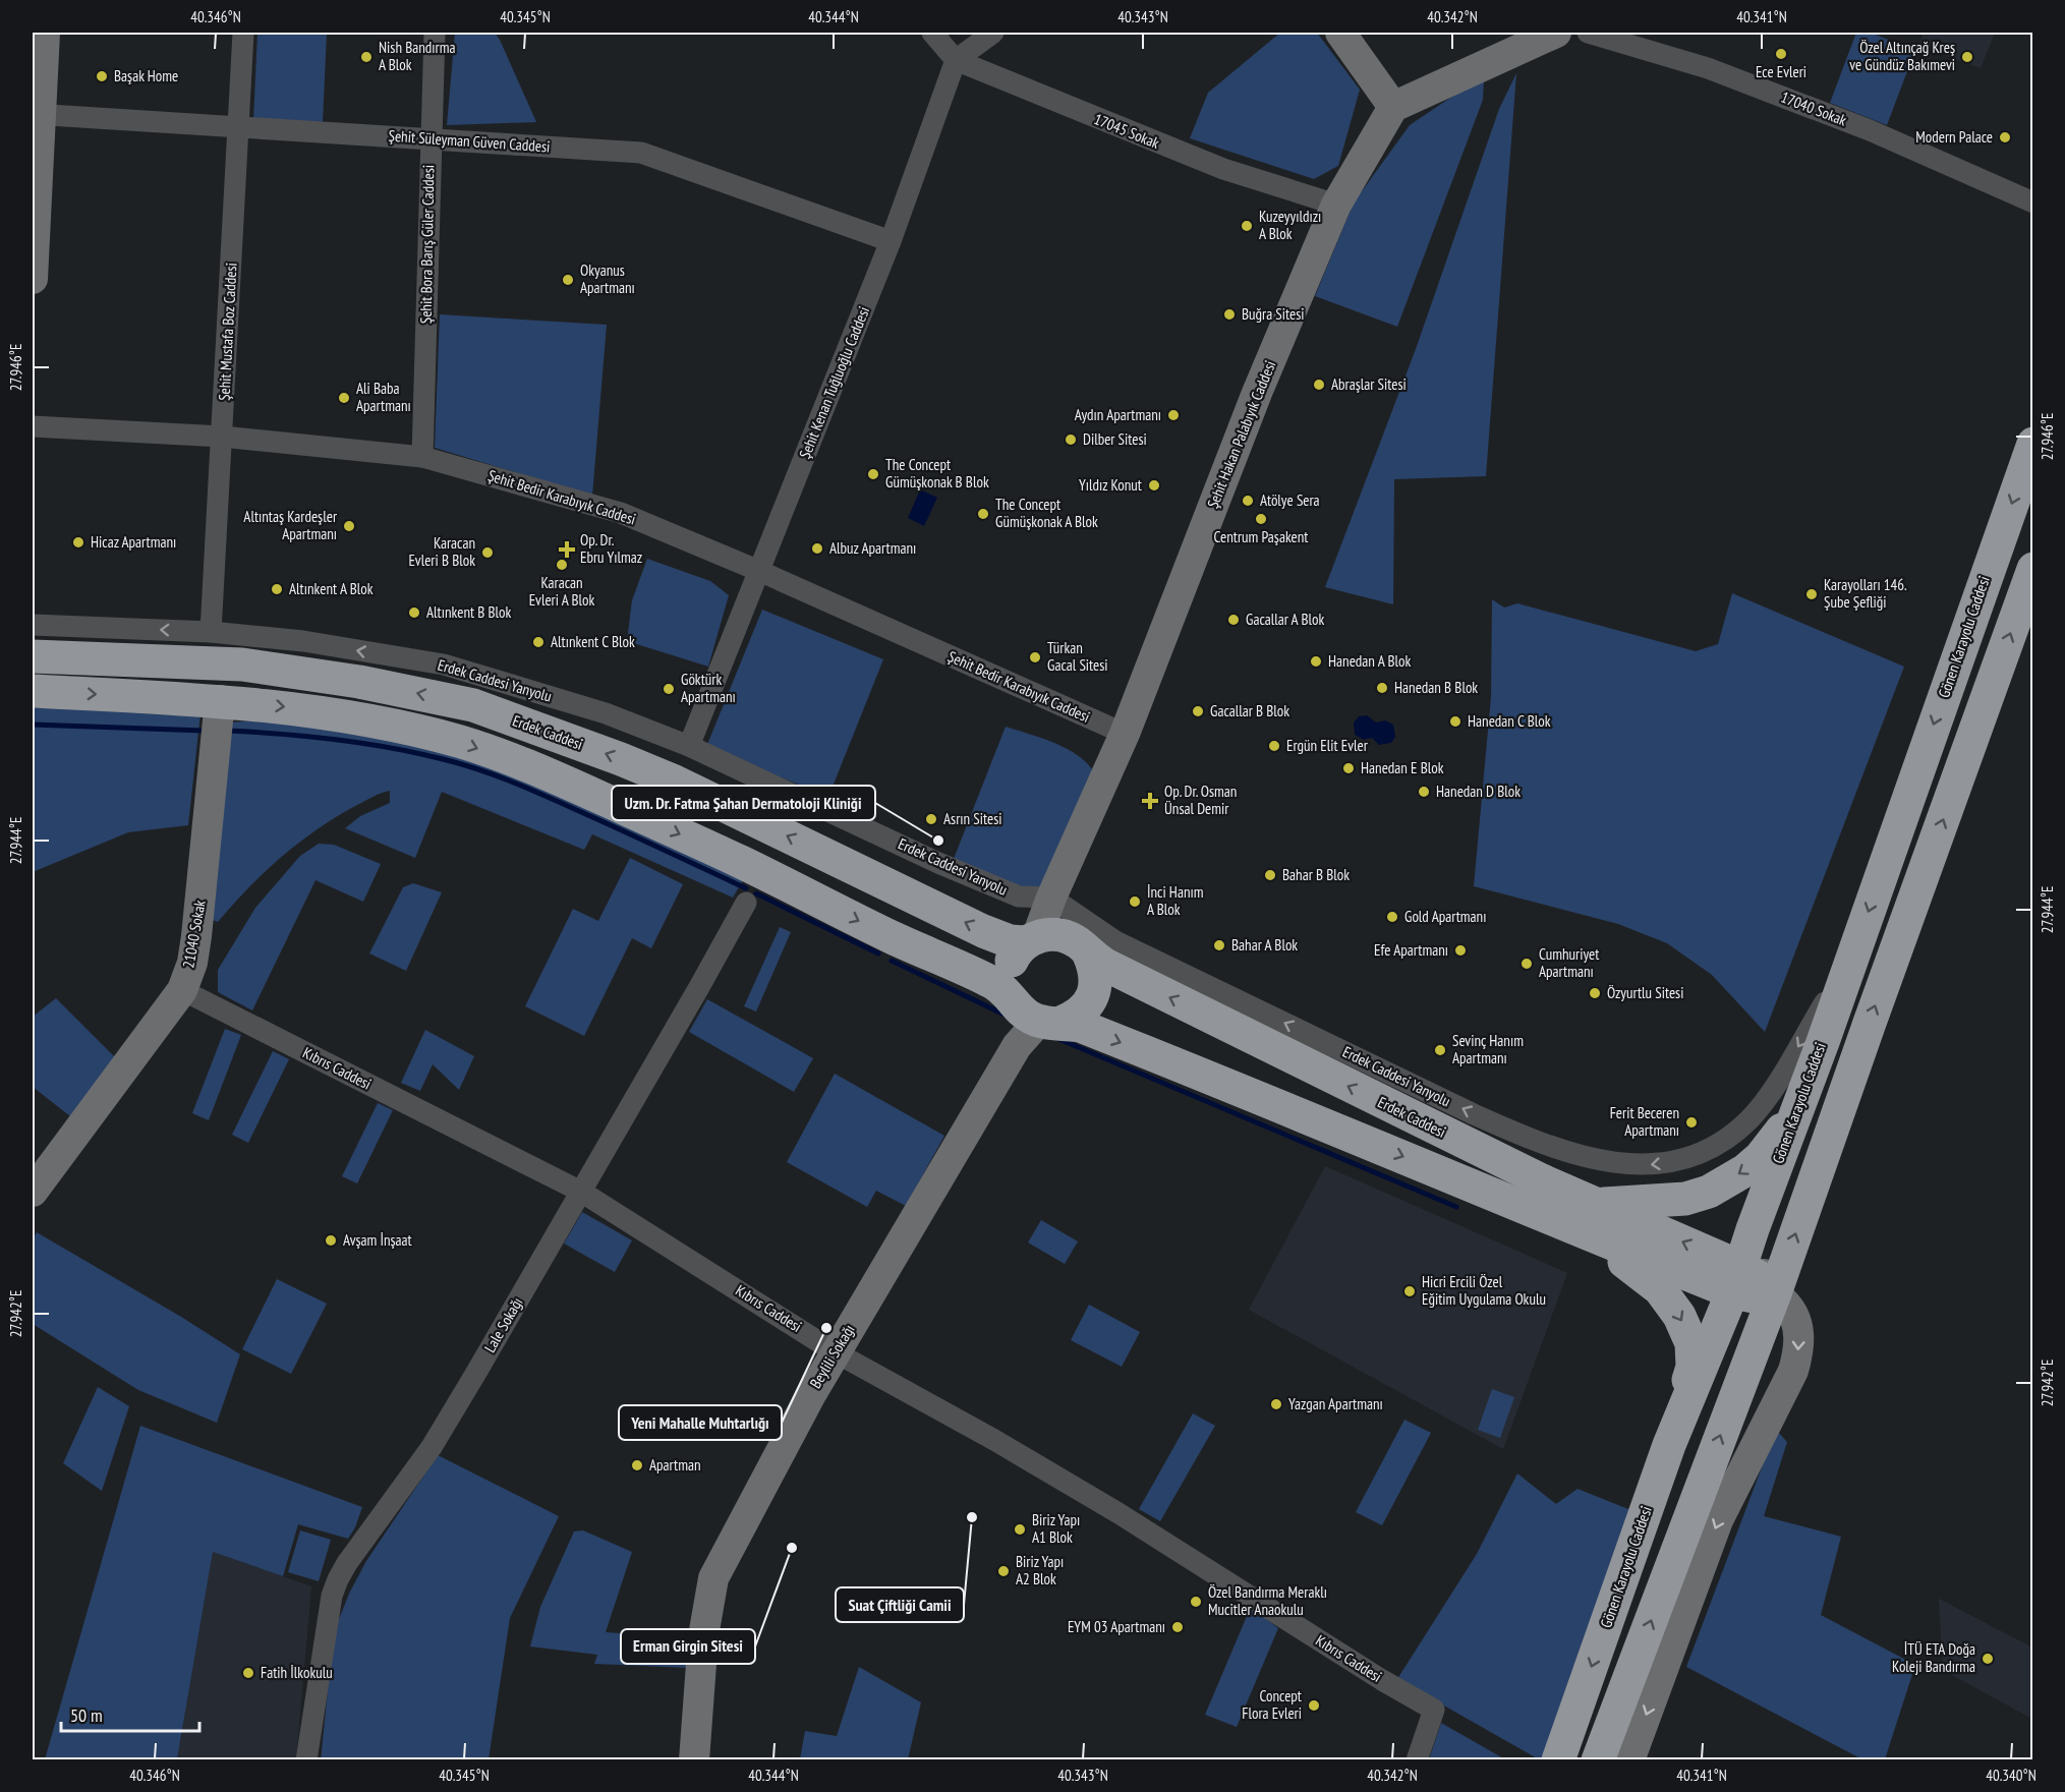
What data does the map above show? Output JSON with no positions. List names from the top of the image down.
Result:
{
  "streets": {
    "highway": ["Gönen Karayolu Caddesi", "Erdek Caddesi"],
    "street": [
      "17040 Sokak",
      "17045 Sokak",
      "Şehit Süleyman Güven Caddesi",
      "Şehit Bora Barış Güler Caddesi",
      "Şehit Mustafa Boz Caddesi",
      "Şehit Kenan Tuğluoğlu Caddesi",
      "Şehit Hakan Palabıyık Caddesi",
      "Şehit Bedir Karabıyık Caddesi",
      "Erdek Caddesi Yanyolu",
      "21040 Sokak",
      "Kıbrıs Caddesi",
      "Lale Sokağı",
      "Beylili Sokağı"
    ]
  },
  "crossings": [
    ["17045 Sokak", "Şehit Kenan Tuğluoğlu Caddesi"],
    ["17045 Sokak", "Şehit Hakan Palabıyık Caddesi"],
    ["Şehit Süleyman Güven Caddesi", "Şehit Bora Barış Güler Caddesi"],
    ["Şehit Süleyman Güven Caddesi", "Şehit Mustafa Boz Caddesi"],
    ["Şehit Süleyman Güven Caddesi", "Şehit Kenan Tuğluoğlu Caddesi"],
    ["Şehit Bora Barış Güler Caddesi", "Şehit Bedir Karabıyık Caddesi"],
    ["Şehit Mustafa Boz Caddesi", "Şehit Bedir Karabıyık Caddesi"],
    ["Şehit Mustafa Boz Caddesi", "Erdek Caddesi Yanyolu"],
    ["Şehit Kenan Tuğluoğlu Caddesi", "Şehit Bedir Karabıyık Caddesi"],
    ["Şehit Kenan Tuğluoğlu Caddesi", "Erdek Caddesi Yanyolu"],
    ["Şehit Hakan Palabıyık Caddesi", "Şehit Bedir Karabıyık Caddesi"],
    ["Şehit Hakan Palabıyık Caddesi", "Erdek Caddesi Yanyolu"],
    ["Şehit Hakan Palabıyık Caddesi", "Erdek Caddesi"],
    ["Şehit Hakan Palabıyık Caddesi", "Beylili Sokağı"],
    ["Gönen Karayolu Caddesi", "Erdek Caddesi Yanyolu"],
    ["Gönen Karayolu Caddesi", "Erdek Caddesi"],
    ["Erdek Caddesi Yanyolu", "Erdek Caddesi"],
    ["Erdek Caddesi Yanyolu", "Beylili Sokağı"],
    ["Erdek Caddesi", "21040 Sokak"],
    ["Erdek Caddesi", "Beylili Sokağı"],
    ["21040 Sokak", "Kıbrıs Caddesi"],
    ["Kıbrıs Caddesi", "Lale Sokağı"],
    ["Kıbrıs Caddesi", "Beylili Sokağı"]
  ],
  "one_way": ["Erdek Caddesi Yanyolu"],
  "places": {
    "other": [
      "Ece Evleri",
      "Nish Bandırma A Blok",
      "Özel Altınçağ Kreş ve Gündüz Bakımevi",
      "Başak Home",
      "Modern Palace",
      "Kuzeyyıldızı A Blok",
      "Okyanus Apartmanı",
      "Buğra Sitesi",
      "Abraşlar Sitesi",
      "Ali Baba Apartmanı",
      "Aydın Apartmanı",
      "Dilber Sitesi",
      "The Concept Gümüşkonak B Blok",
      "Yıldız Konut",
      "Atölye Sera",
      "The Concept Gümüşkonak A Blok",
      "Centrum Paşakent",
      "Altıntaş Kardeşler Apartmanı",
      "Hicaz Apartmanı",
      "Albuz Apartmanı",
      "Karacan Evleri B Blok",
      "Karacan Evleri A Blok",
      "Altınkent A Blok",
      "Karayolları 146. Şube Şefliği",
      "Altınkent B Blok",
      "Gacallar A Blok",
      "Altınkent C Blok",
      "Türkan Gacal Sitesi",
      "Hanedan A Blok",
      "Hanedan B Blok",
      "Göktürk Apartmanı",
      "Gacallar B Blok",
      "Hanedan C Blok",
      "Ergün Elit Evler",
      "Hanedan E Blok",
      "Hanedan D Blok",
      "Asrın Sitesi",
      "Uzm. Dr. Fatma Şahan Dermatoloji Kliniği",
      "Bahar B Blok",
      "İnci Hanım A Blok",
      "Gold Apartmanı",
      "Bahar A Blok",
      "Efe Apartmanı",
      "Cumhuriyet Apartmanı",
      "Özyurtlu Sitesi",
      "Sevinç Hanım Apartmanı",
      "Ferit Beceren Apartmanı",
      "Avşam İnşaat",
      "Hicri Ercili Özel Eğitim Uygulama Okulu",
      "Yeni Mahalle Muhtarlığı",
      "Yazgan Apartmanı",
      "Apartman",
      "Suat Çiftliği Camii",
      "Biriz Yapı A1 Blok",
      "Erman Girgin Sitesi",
      "Biriz Yapı A2 Blok",
      "Özel Bandırma Meraklı Mucitler Anaokulu",
      "EYM 03 Apartmanı",
      "İTÜ ETA Doğa Koleji Bandırma",
      "Fatih İlkokulu",
      "Concept Flora Evleri"
    ],
    "health": ["Op. Dr. Ebru Yılmaz", "Op. Dr. Osman Ünsal Demir"]
  },
  "scale_bar": "50 m",
  "coordinates": [
    "40.346°N",
    "40.345°N",
    "40.344°N",
    "40.343°N",
    "40.342°N",
    "40.341°N",
    "27.946°E",
    "27.944°E",
    "27.942°E",
    "40.340°N"
  ]
}
